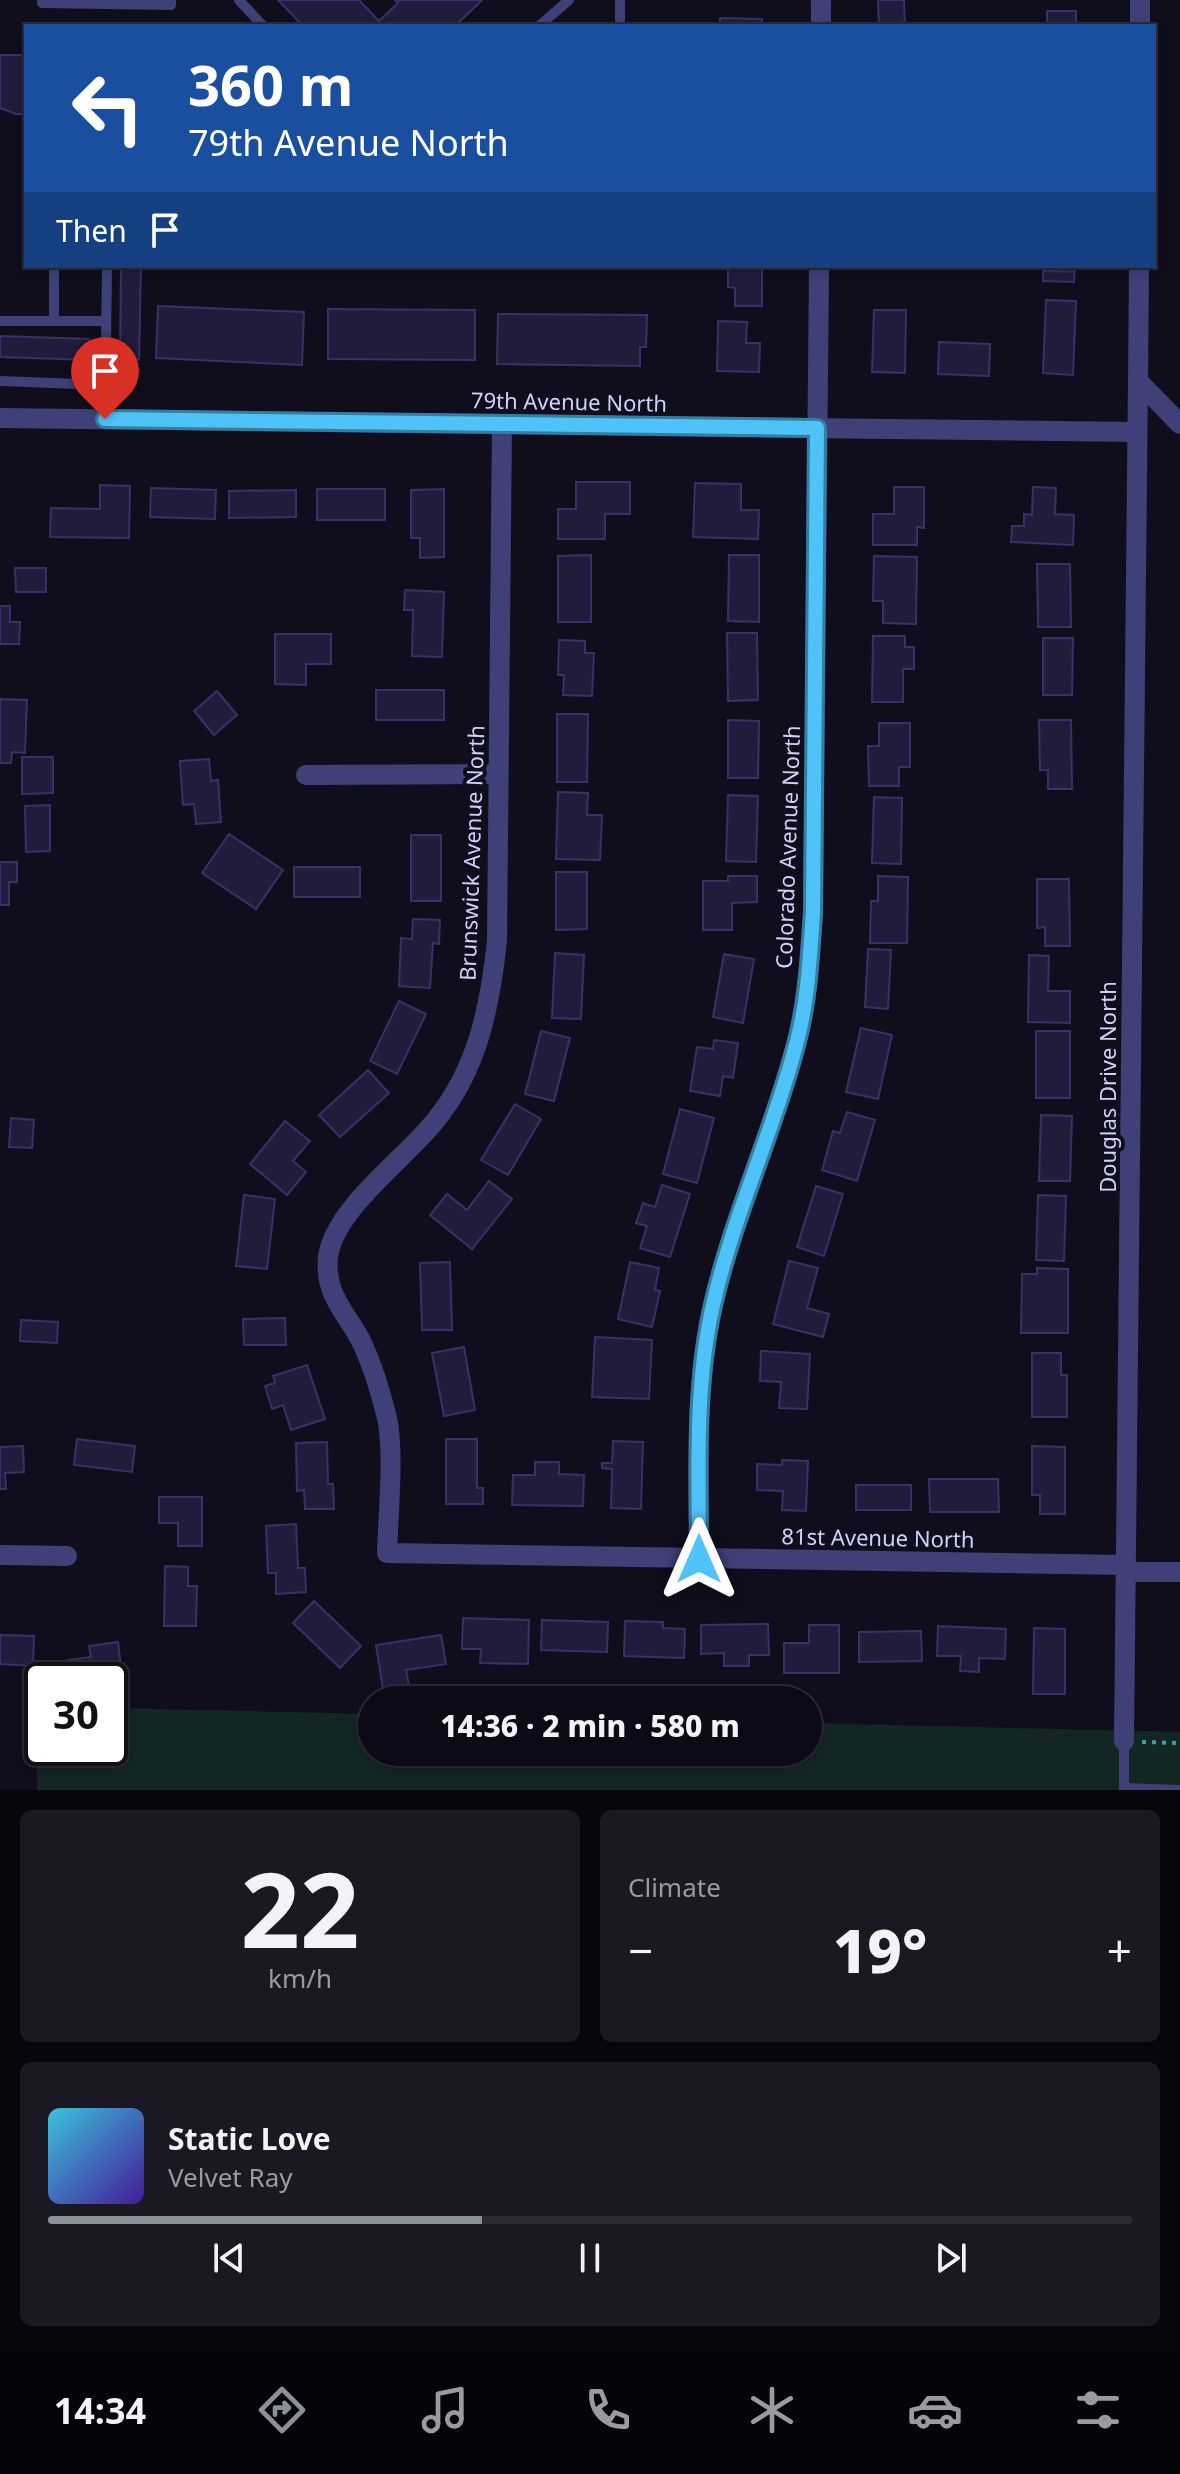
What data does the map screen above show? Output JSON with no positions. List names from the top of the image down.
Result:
{
  "streets": {
    "street": [
      "79th Avenue North",
      "Colorado Avenue North",
      "Brunswick Avenue North",
      "Douglas Drive North",
      "81st Avenue North"
    ]
  },
  "crossings": [
    ["79th Avenue North", "Colorado Avenue North"],
    ["79th Avenue North", "Brunswick Avenue North"],
    ["79th Avenue North", "Douglas Drive North"],
    ["Colorado Avenue North", "81st Avenue North"],
    ["Brunswick Avenue North", "81st Avenue North"],
    ["Douglas Drive North", "81st Avenue North"]
  ],
  "page": {
    "turn": ["360 m", "79th Avenue North"],
    "then": "Then",
    "limit": "30",
    "trip": "14:36 · 2 min · 580 m",
    "tile": [
      ["22", "km/h"],
      "Climate"
    ],
    "heat": ["−", "19°", "+"],
    "song": ["Static Love", "Velvet Ray"],
    "tabs": "14:34"
  }
}
